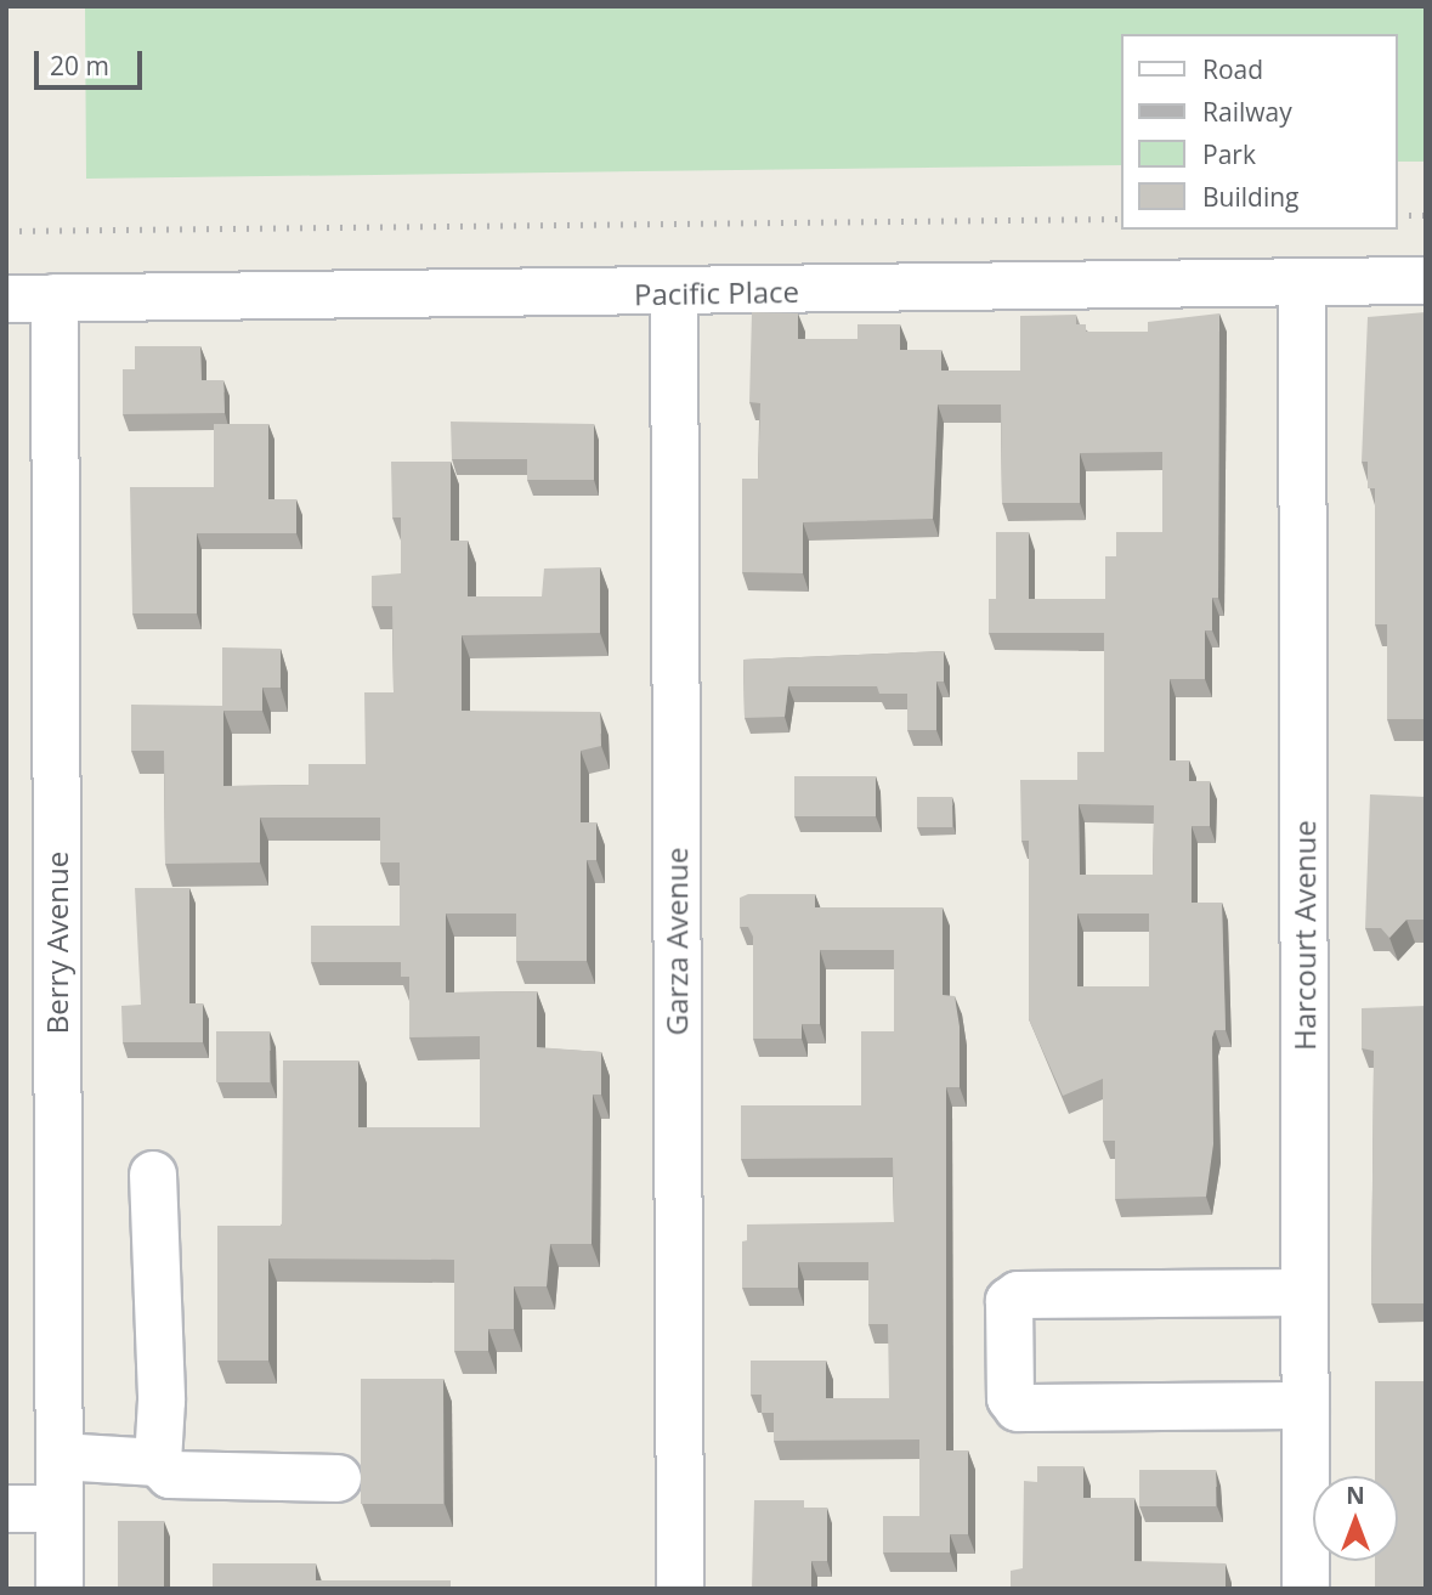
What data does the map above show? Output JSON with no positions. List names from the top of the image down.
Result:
{
  "streets": {
    "street": [
      "Pacific Place",
      "Harcourt Avenue",
      "Garza Avenue",
      "Berry Avenue"
    ]
  },
  "crossings": [
    ["Pacific Place", "Harcourt Avenue"],
    ["Pacific Place", "Garza Avenue"],
    ["Pacific Place", "Berry Avenue"]
  ],
  "legend": [
    "Road",
    "Railway",
    "Park",
    "Building"
  ],
  "scale_bar": "20 m",
  "north": "top"
}
